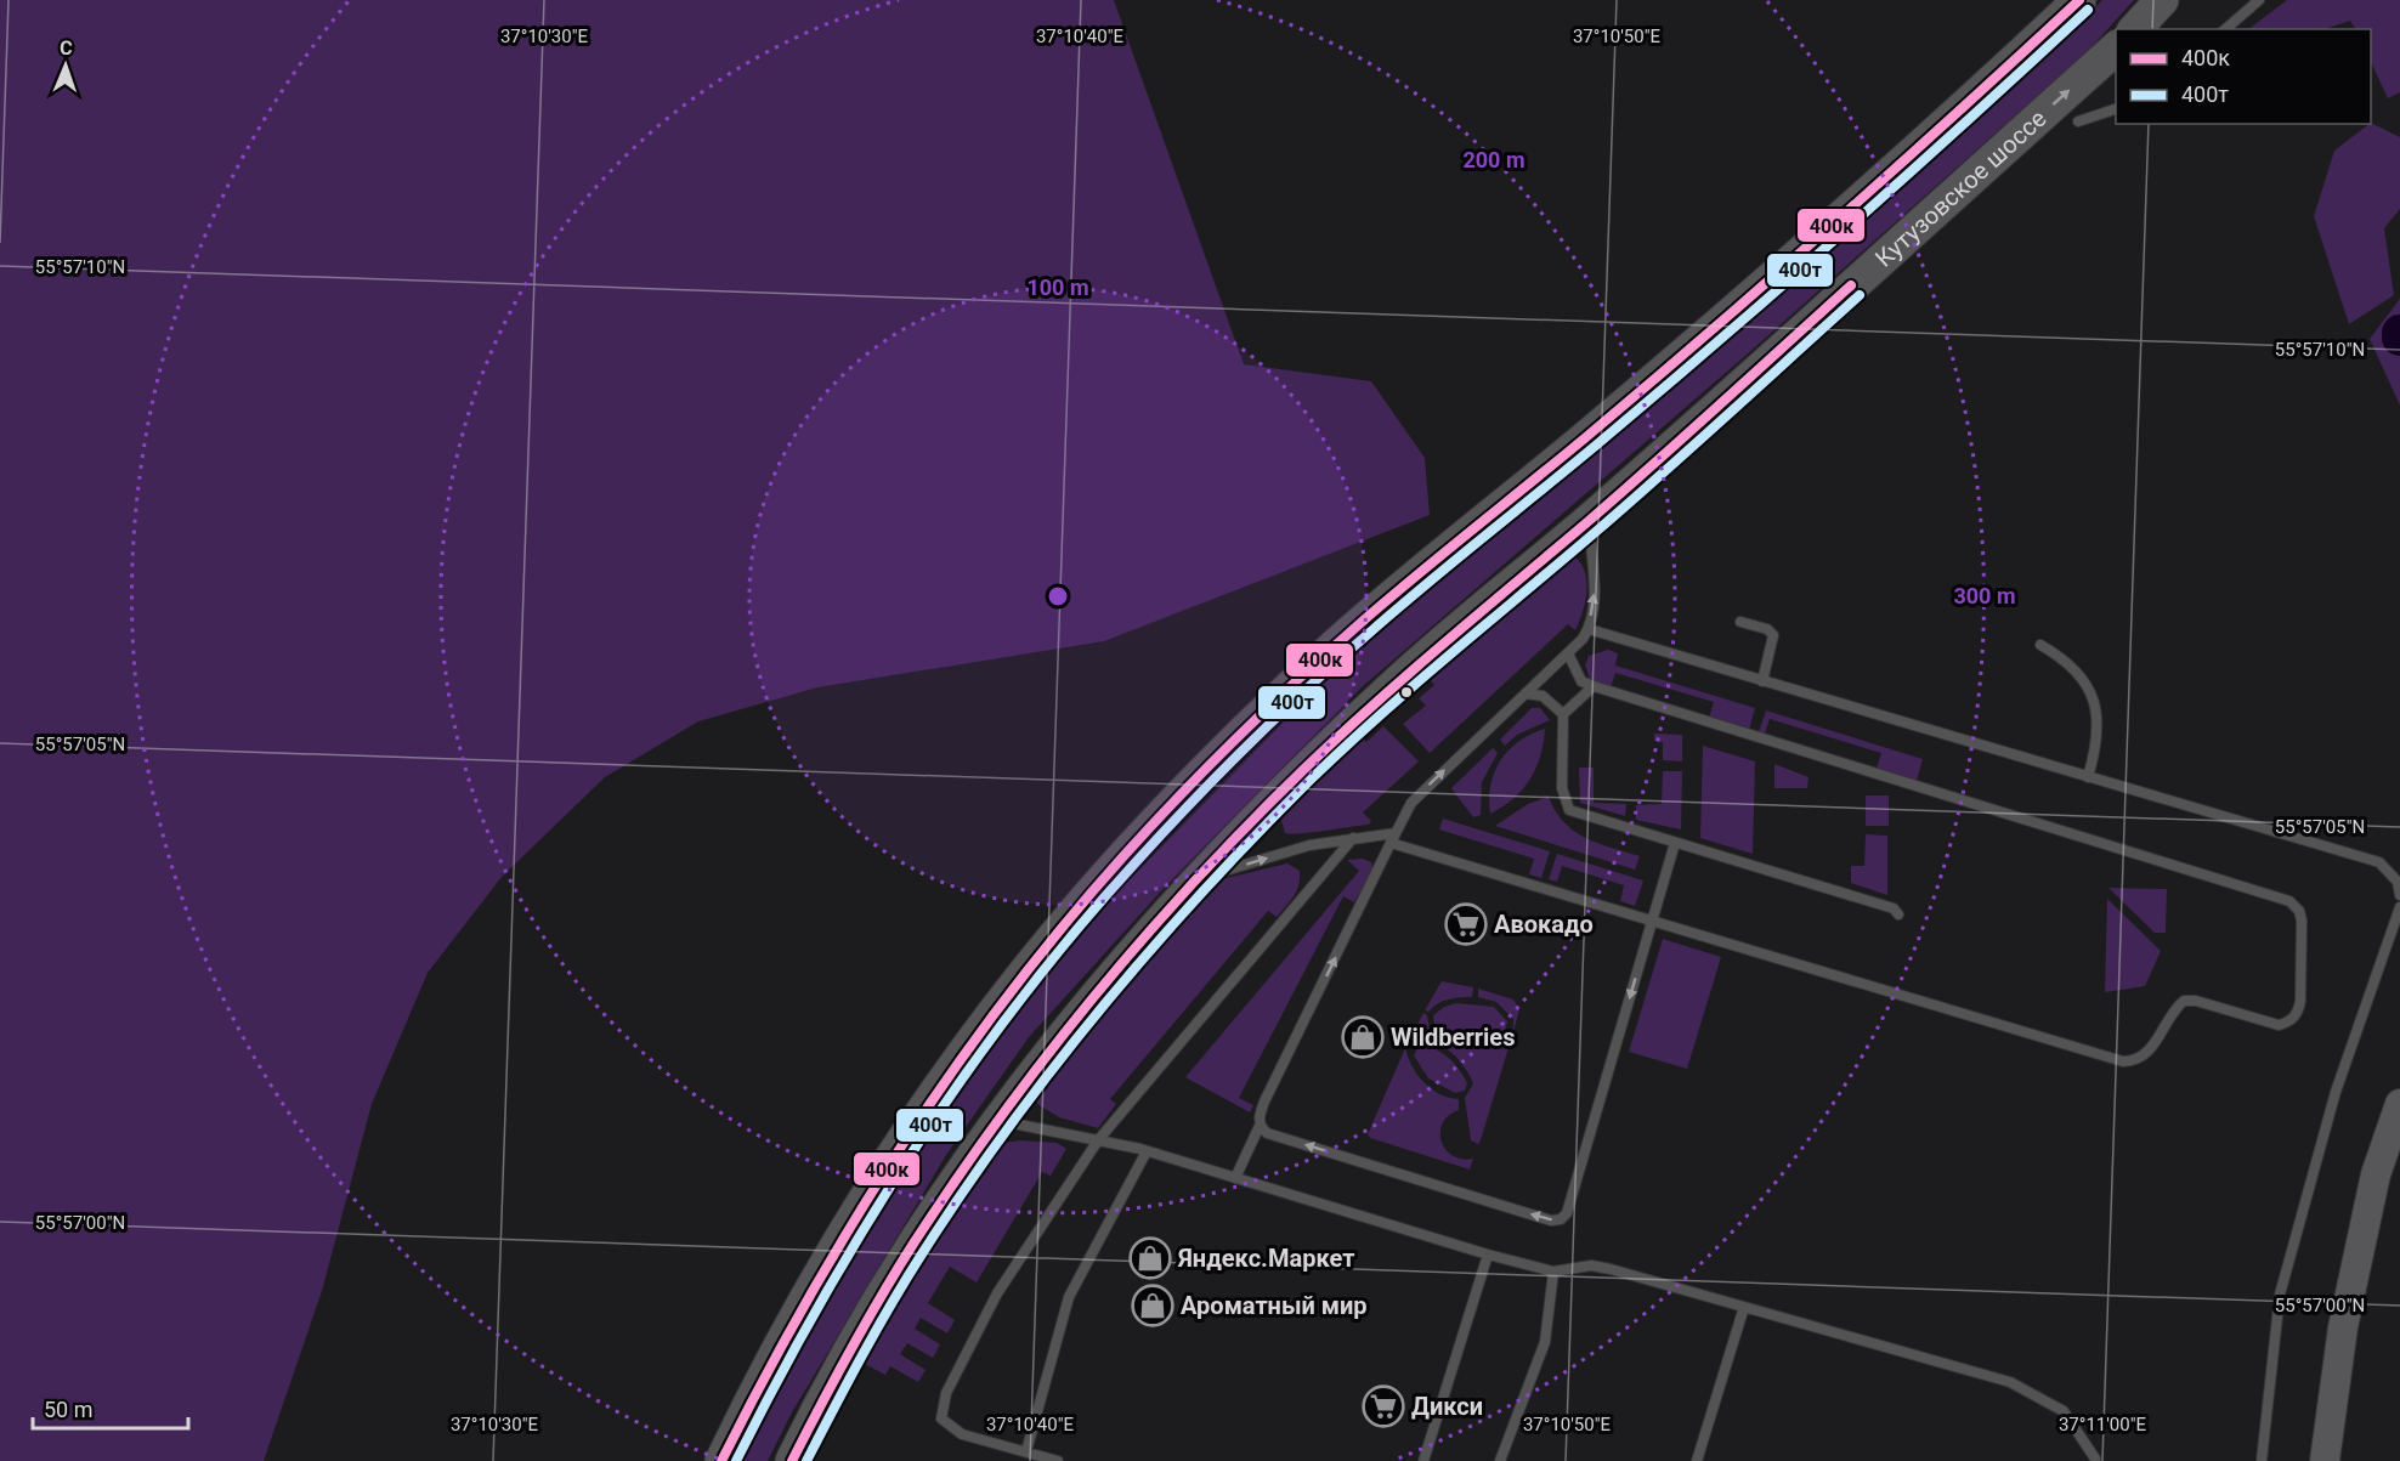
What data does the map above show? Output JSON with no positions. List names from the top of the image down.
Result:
{
  "streets": {
    "main road": ["Кутузовское шоссе"]
  },
  "places": {
    "supermarket": ["Авокадо", "Дикси"],
    "shop": ["Wildberries", "Яндекс.Маркет", "Ароматный мир"]
  },
  "lines": ["transit line 400к", "transit line 400т"],
  "legend": ["400к", "400т"],
  "scale_bar": "50 m",
  "north": "top",
  "coordinates": [
    "37°10'30\"E",
    "37°10'40\"E",
    "37°10'50\"E",
    "55°57'10\"N",
    "55°57'05\"N",
    "55°57'00\"N",
    "37°11'00\"E"
  ],
  "rings": ["200 m", "100 m", "300 m"]
}
